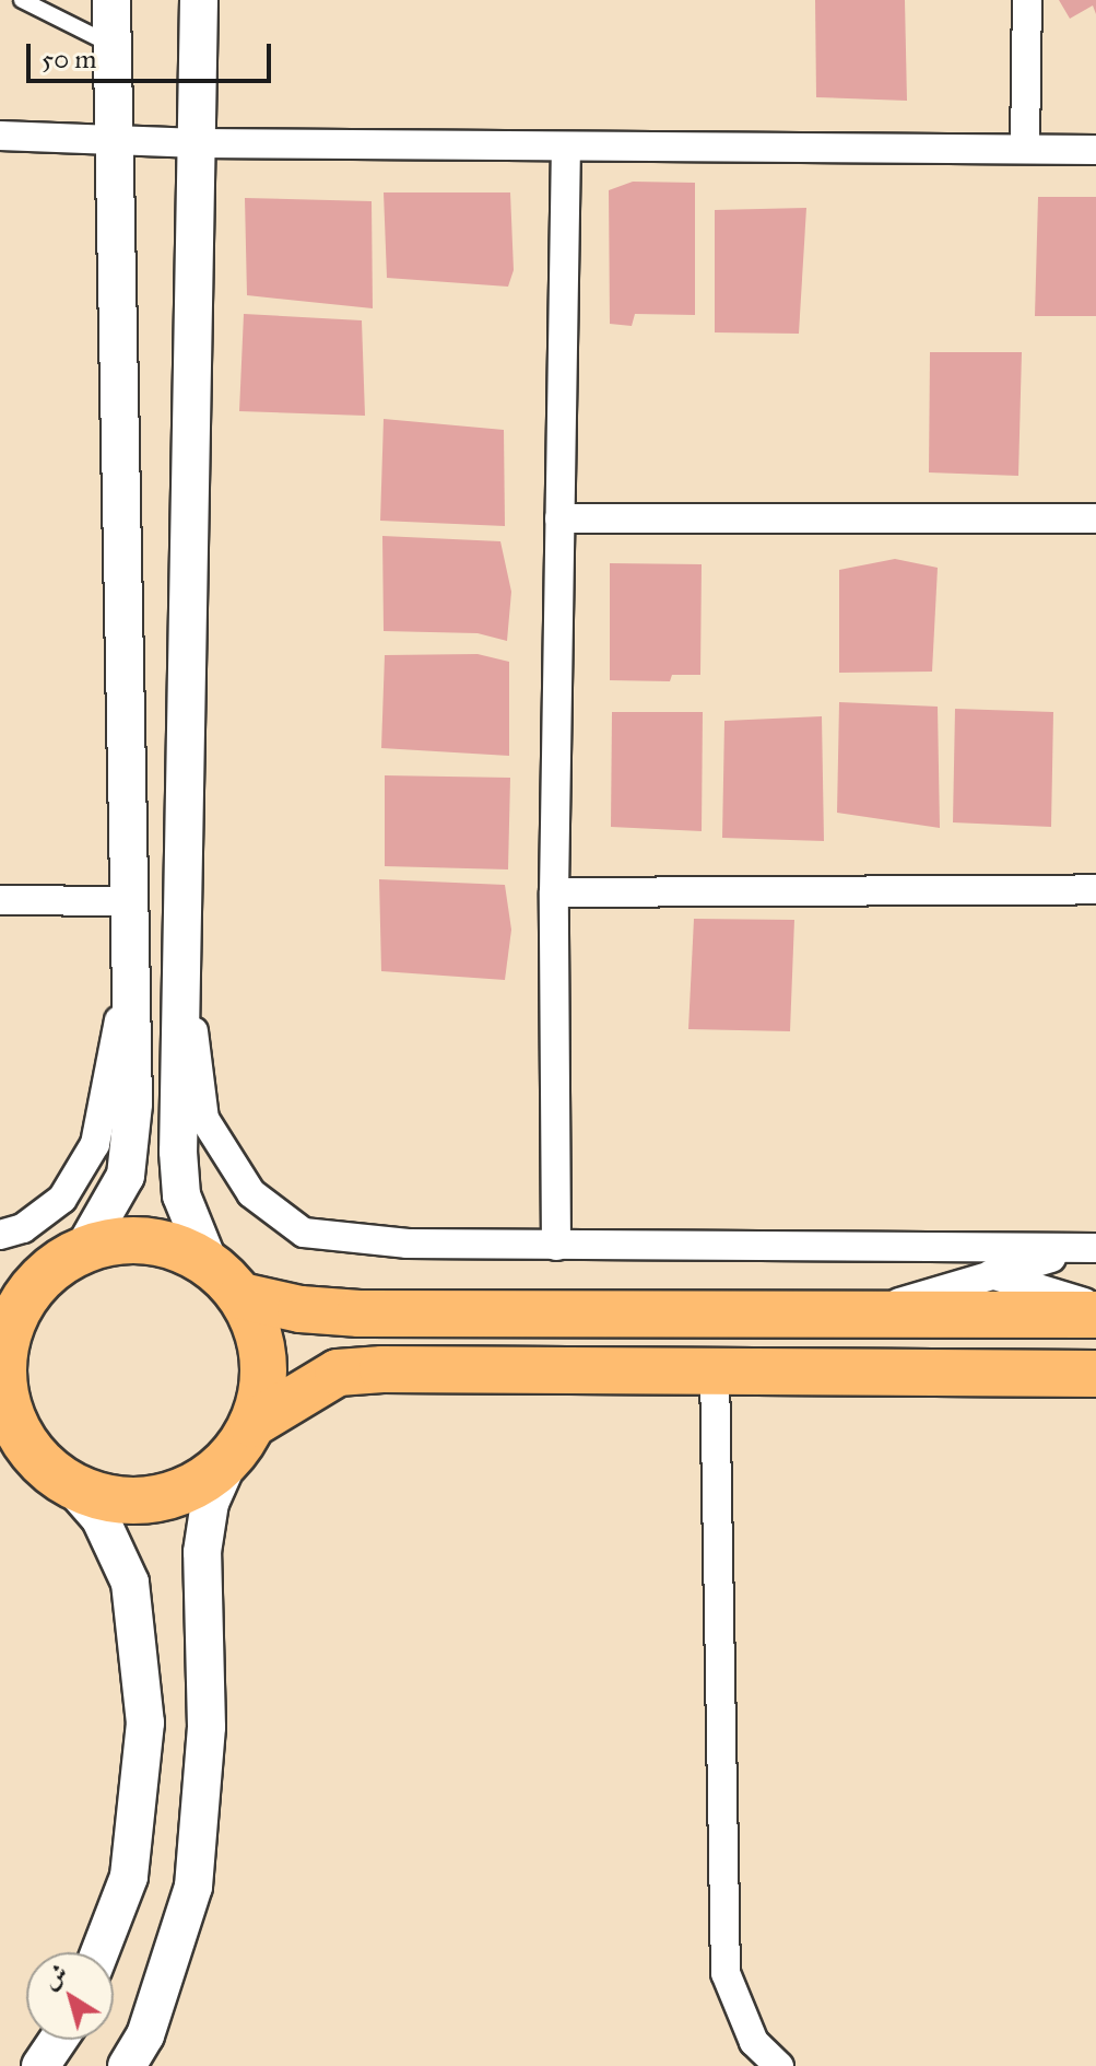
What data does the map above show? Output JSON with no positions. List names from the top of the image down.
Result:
{
  "scale_bar": "50 m",
  "north": "top left"
}
